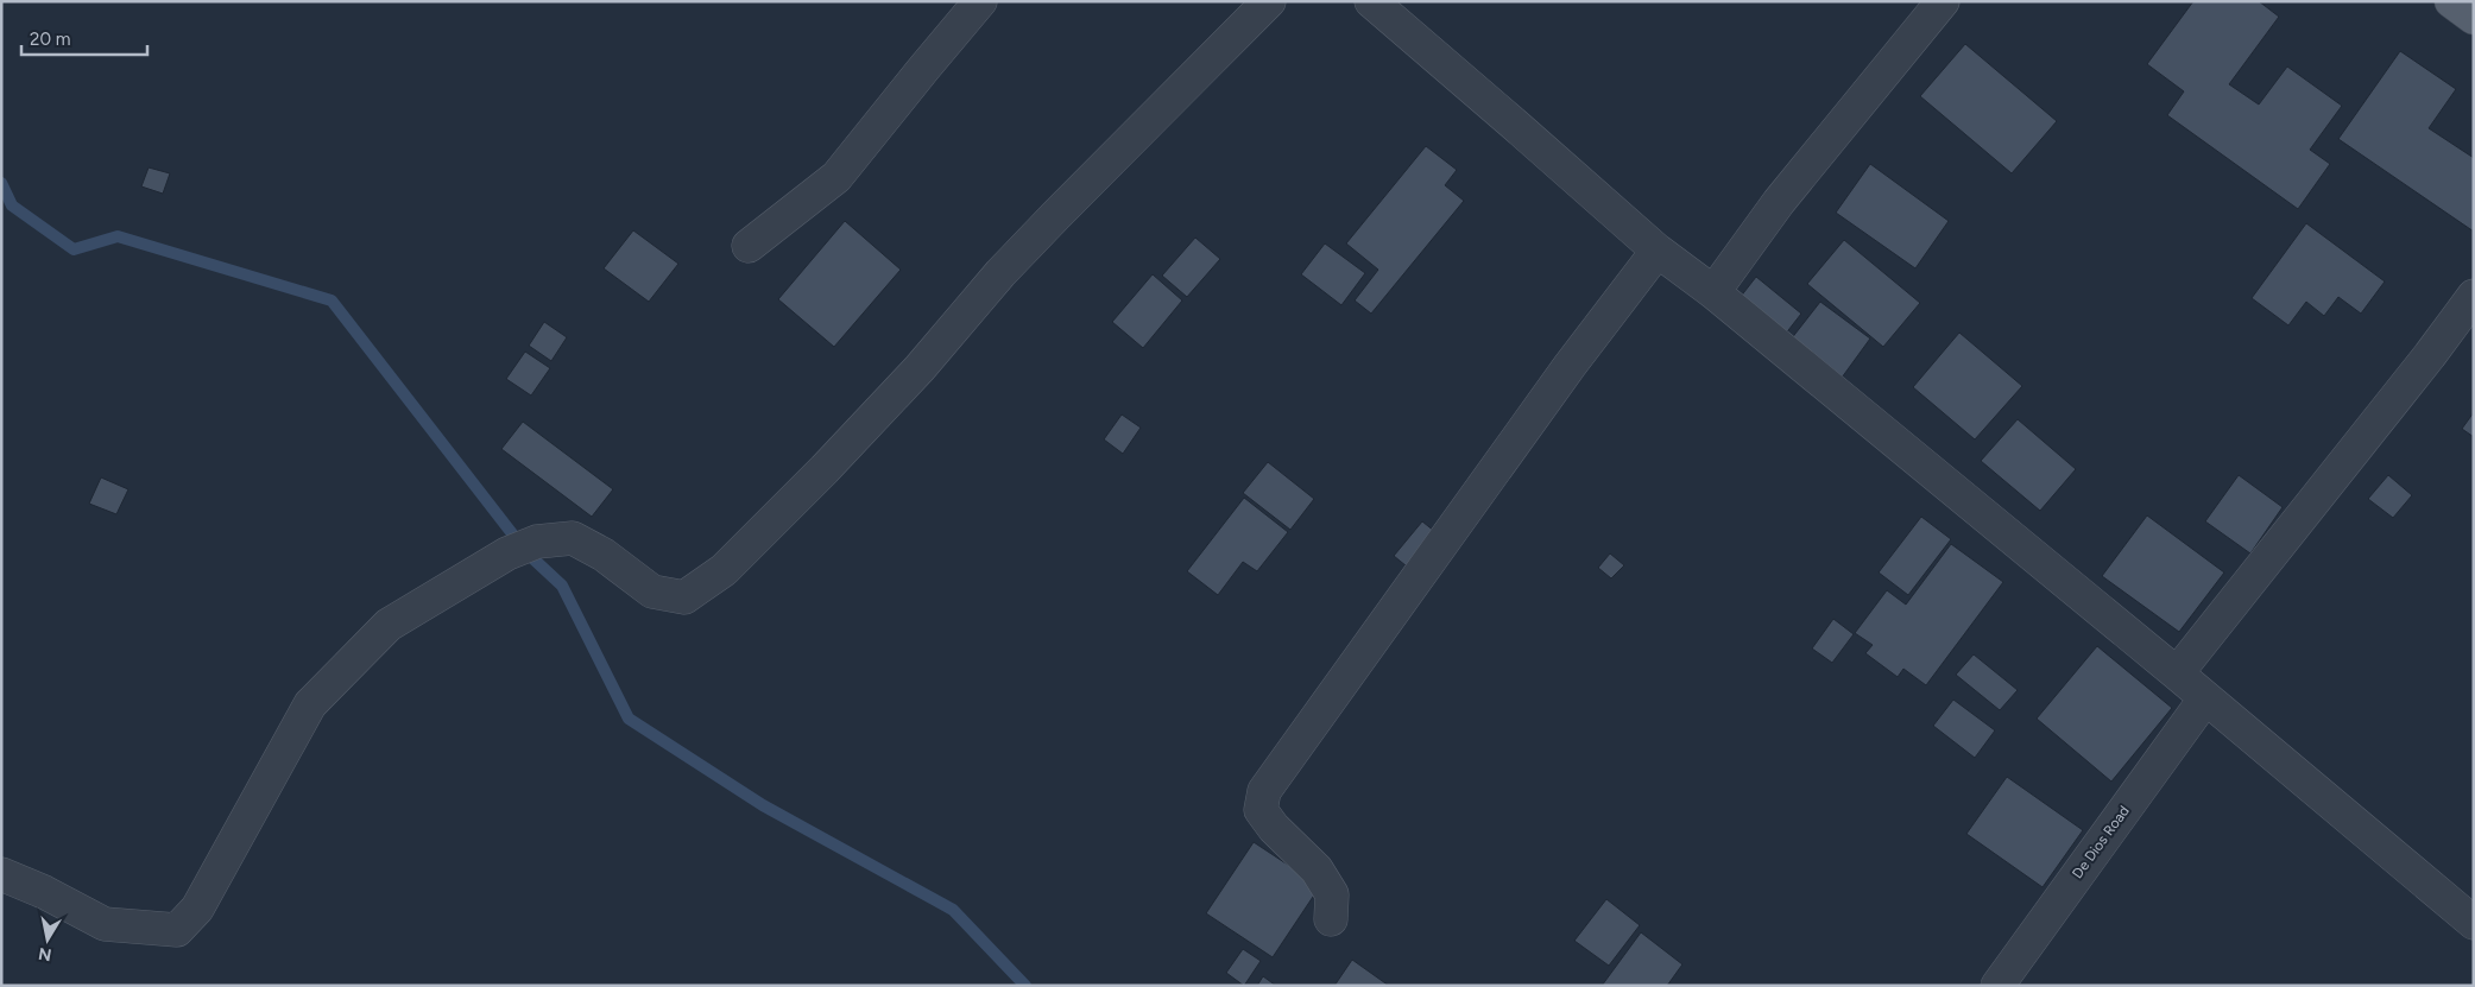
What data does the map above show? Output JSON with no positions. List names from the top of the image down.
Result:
{
  "streets": {
    "street": ["De Dios Road"]
  },
  "scale_bar": "20 m",
  "north": "bottom"
}
